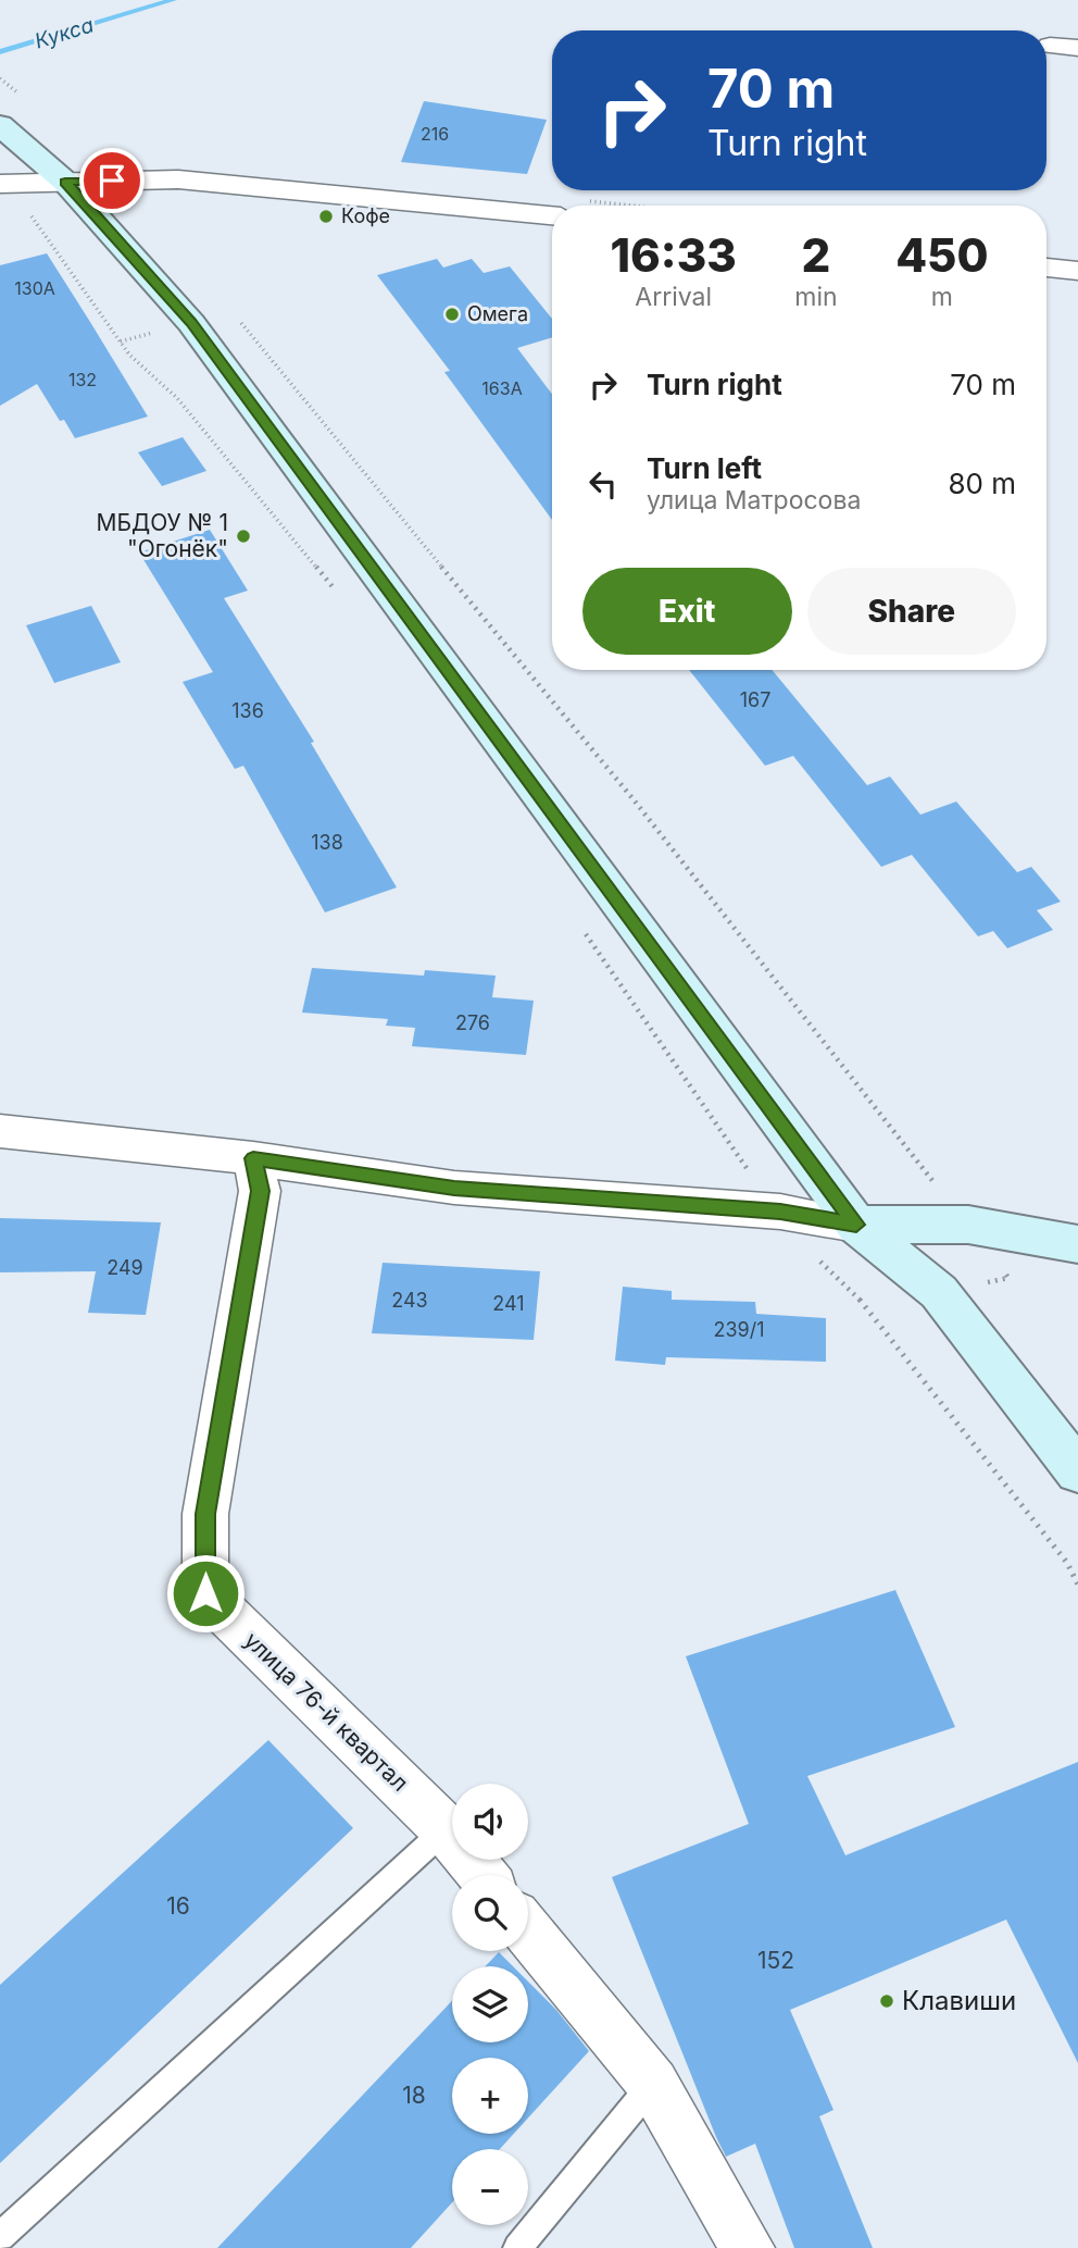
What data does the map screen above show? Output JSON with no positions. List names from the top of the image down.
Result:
{
  "streets": {
    "street": ["улица 76-й квартал"]
  },
  "water": ["Кукса"],
  "places": [
    "Кофе",
    "Омега",
    "МБДОУ № 1 \"Огонёк\"",
    "Клавиши"
  ],
  "house_numbers": [
    "216",
    "130А",
    "132",
    "163А",
    "167",
    "136",
    "138",
    "276",
    "249",
    "243",
    "241",
    "239/1",
    "16",
    "152",
    "18"
  ],
  "page": {
    "turn": ["70 m", "Turn right"],
    "eta": [
      "16:33",
      "Arrival",
      "2",
      "min",
      "450",
      "m"
    ],
    "list": [
      {
        "name": "Turn right",
        "value": "70 m"
      },
      {
        "name": "Turn left",
        "note": "улица Матросова",
        "value": "80 m"
      }
    ],
    "buttons": ["Exit", "Share"],
    "map_buttons": ["+", "−"]
  }
}
